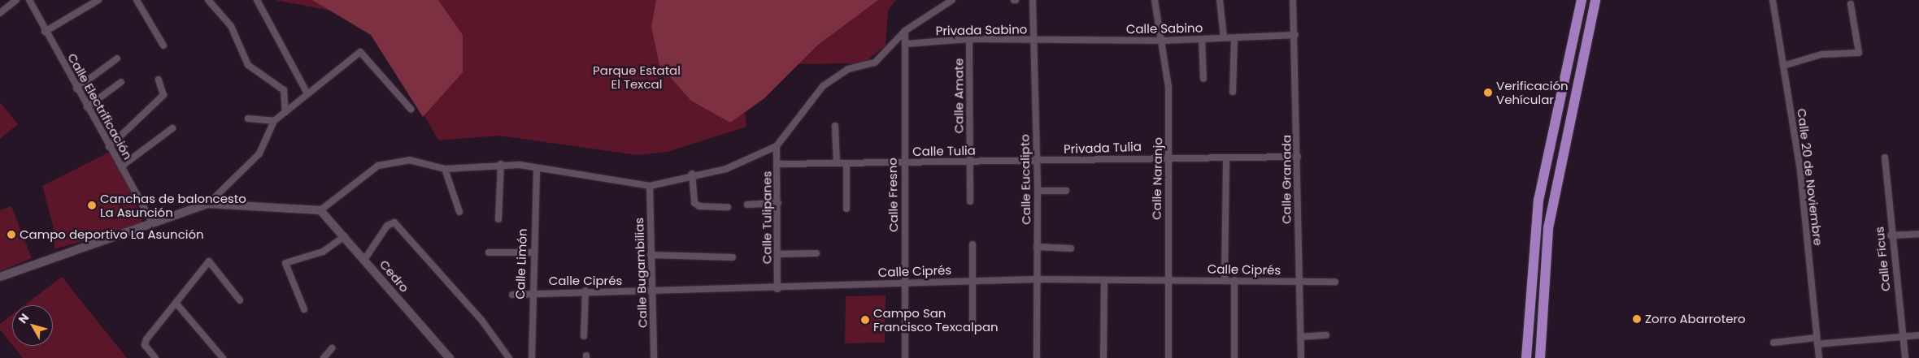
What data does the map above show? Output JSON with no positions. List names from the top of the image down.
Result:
{
  "streets": {
    "street": [
      "Calle Sabino",
      "Privada Sabino",
      "Calle Amate",
      "Calle Electrificación",
      "Privada Tulia",
      "Calle Tulia",
      "Calle 20 de Noviembre",
      "Calle Naranjo",
      "Calle Eucalipto",
      "Calle Granada",
      "Calle Fresno",
      "Calle Tulipanes",
      "Calle Ficus",
      "Calle Limón",
      "Calle Ciprés",
      "Calle Bugambilias",
      "Cedro"
    ]
  },
  "crossings": [
    ["Calle Sabino", "Privada Sabino"],
    ["Calle Sabino", "Calle Naranjo"],
    ["Calle Sabino", "Calle Eucalipto"],
    ["Calle Sabino", "Calle Granada"],
    ["Privada Sabino", "Calle Amate"],
    ["Privada Sabino", "Calle Eucalipto"],
    ["Privada Sabino", "Calle Fresno"],
    ["Calle Amate", "Calle Tulia"],
    ["Privada Tulia", "Calle Tulia"],
    ["Privada Tulia", "Calle Naranjo"],
    ["Privada Tulia", "Calle Eucalipto"],
    ["Calle Tulia", "Calle Eucalipto"],
    ["Calle Tulia", "Calle Fresno"],
    ["Calle Tulia", "Calle Tulipanes"],
    ["Calle Naranjo", "Calle Ciprés"],
    ["Calle Eucalipto", "Calle Ciprés"],
    ["Calle Granada", "Calle Ciprés"],
    ["Calle Fresno", "Calle Ciprés"],
    ["Calle Tulipanes", "Calle Ciprés"],
    ["Calle Limón", "Calle Ciprés"],
    ["Calle Ciprés", "Calle Bugambilias"]
  ],
  "parks": ["Parque Estatal El Texcal"],
  "places": [
    "Verificación Vehícular",
    "Canchas de baloncesto La Asunción",
    "Campo deportivo La Asunción",
    "Zorro Abarrotero",
    "Campo San Francisco Texcalpan"
  ],
  "north": "top left"
}
